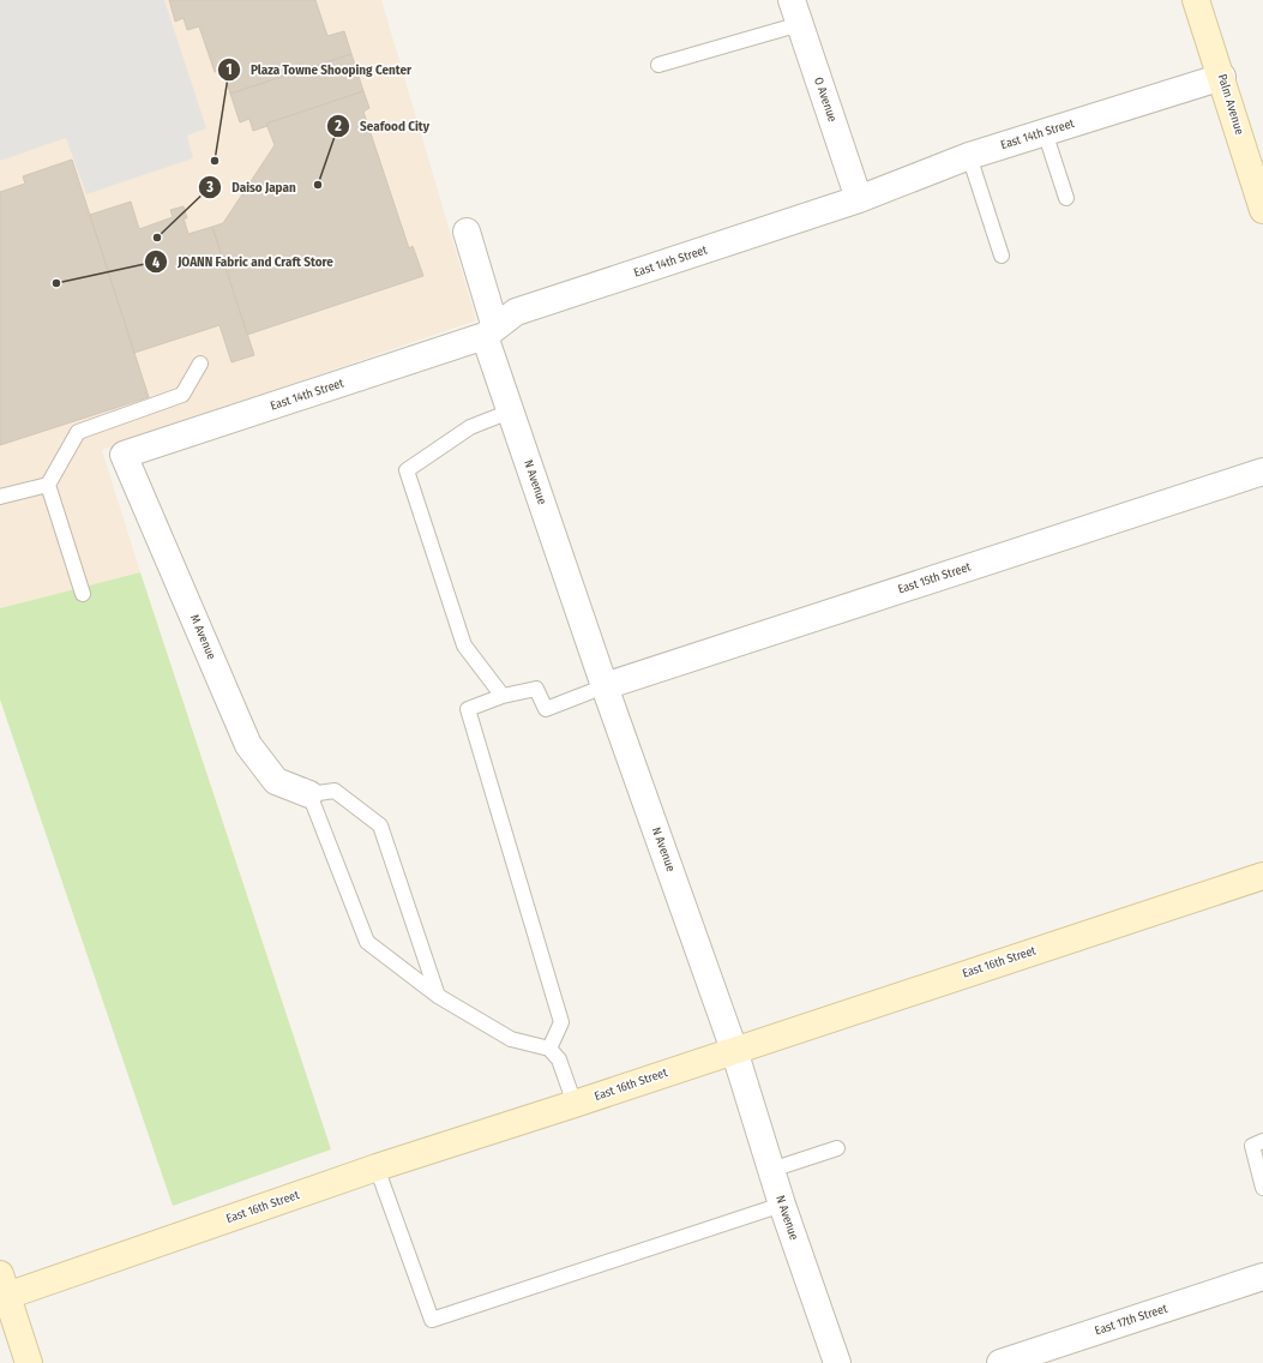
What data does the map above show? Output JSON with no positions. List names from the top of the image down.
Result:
{
  "streets": {
    "street": [
      "O Avenue",
      "Palm Avenue",
      "East 14th Street",
      "N Avenue",
      "East 15th Street",
      "M Avenue",
      "East 16th Street",
      "East 17th Street"
    ]
  },
  "crossings": [
    ["O Avenue", "East 14th Street"],
    ["Palm Avenue", "East 14th Street"],
    ["East 14th Street", "N Avenue"],
    ["East 14th Street", "M Avenue"],
    ["N Avenue", "East 15th Street"],
    ["N Avenue", "East 16th Street"]
  ],
  "places": [
    "Plaza Towne Shooping Center",
    "Seafood City",
    "Daiso Japan",
    "JOANN Fabric and Craft Store"
  ]
}
